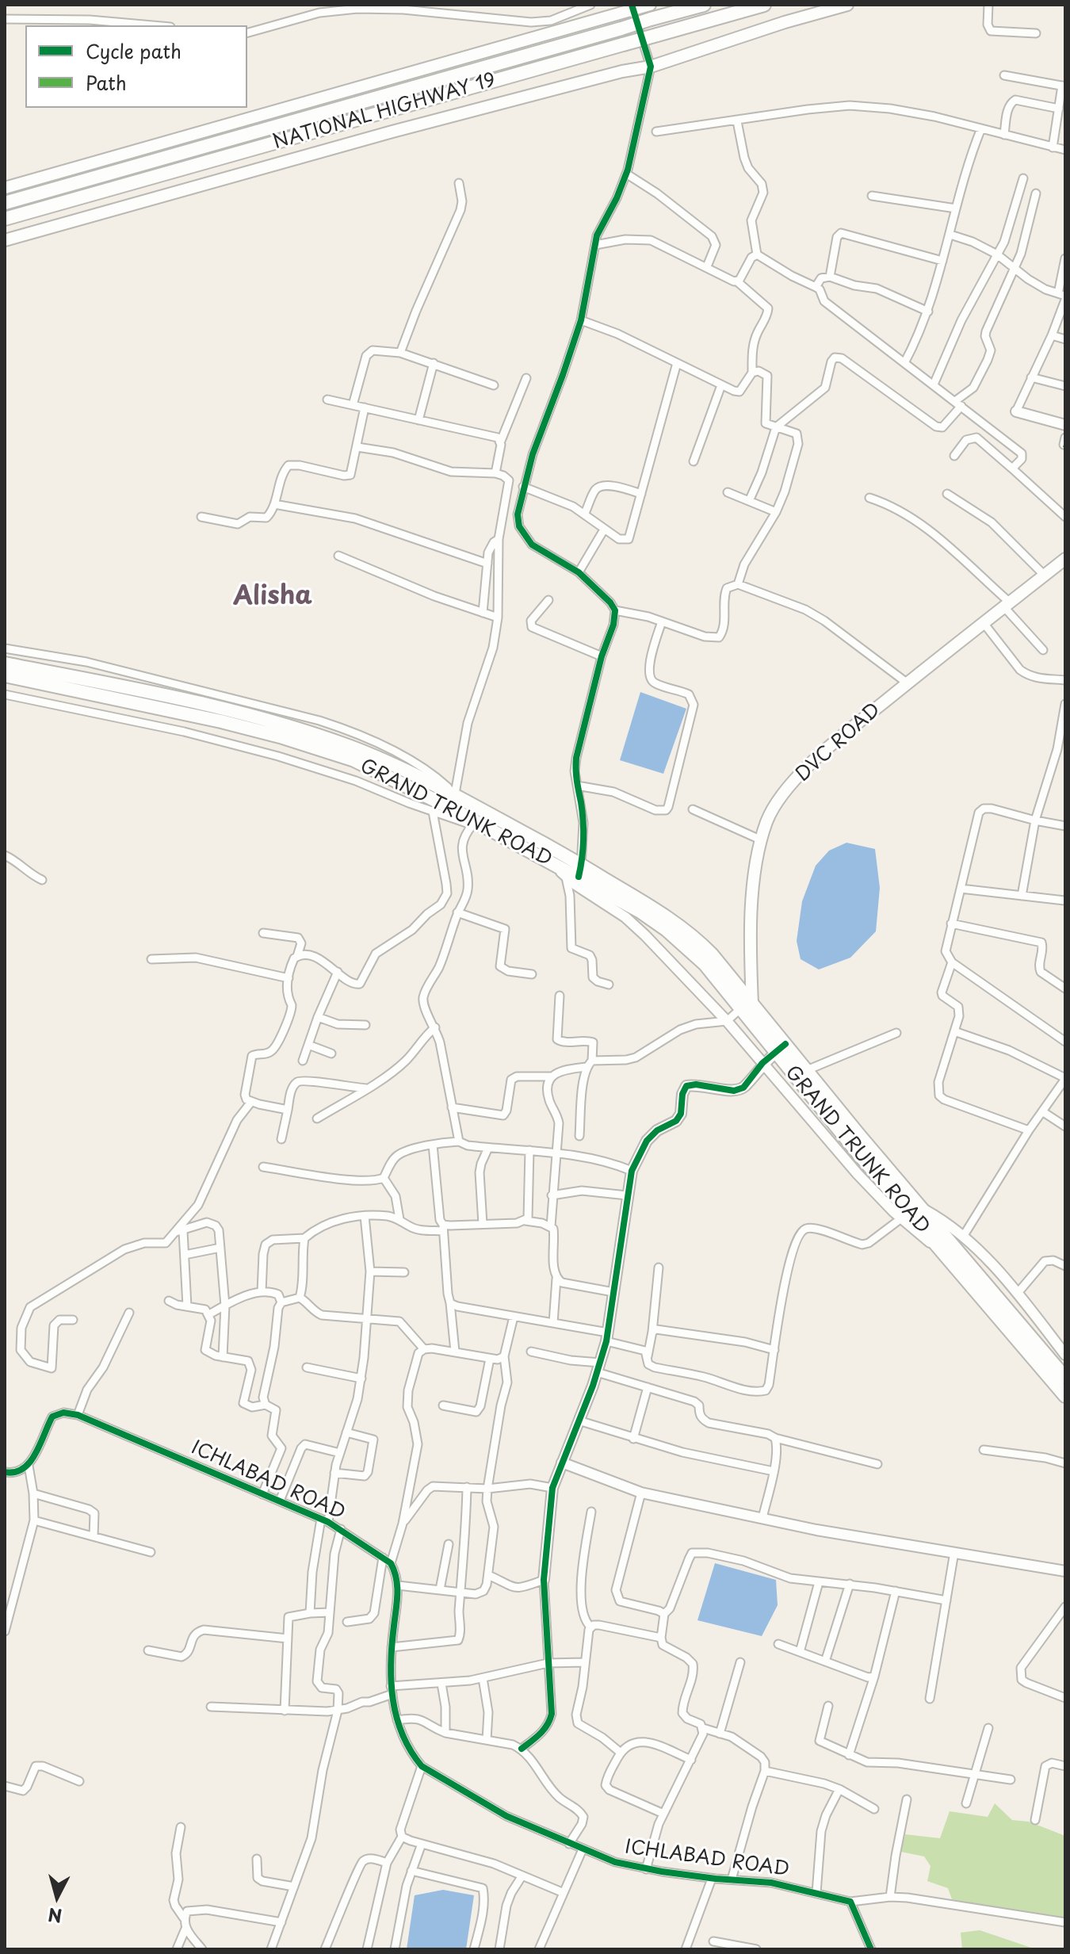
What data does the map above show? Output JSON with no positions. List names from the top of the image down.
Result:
{
  "streets": {
    "highway": ["NATIONAL HIGHWAY 19", "GRAND TRUNK ROAD"],
    "main road": ["DVC ROAD"],
    "street": ["ICHLABAD ROAD"]
  },
  "crossings": [
    ["DVC ROAD", "GRAND TRUNK ROAD"]
  ],
  "districts": ["Alisha"],
  "legend": ["Cycle path", "Path"],
  "north": "bottom"
}
